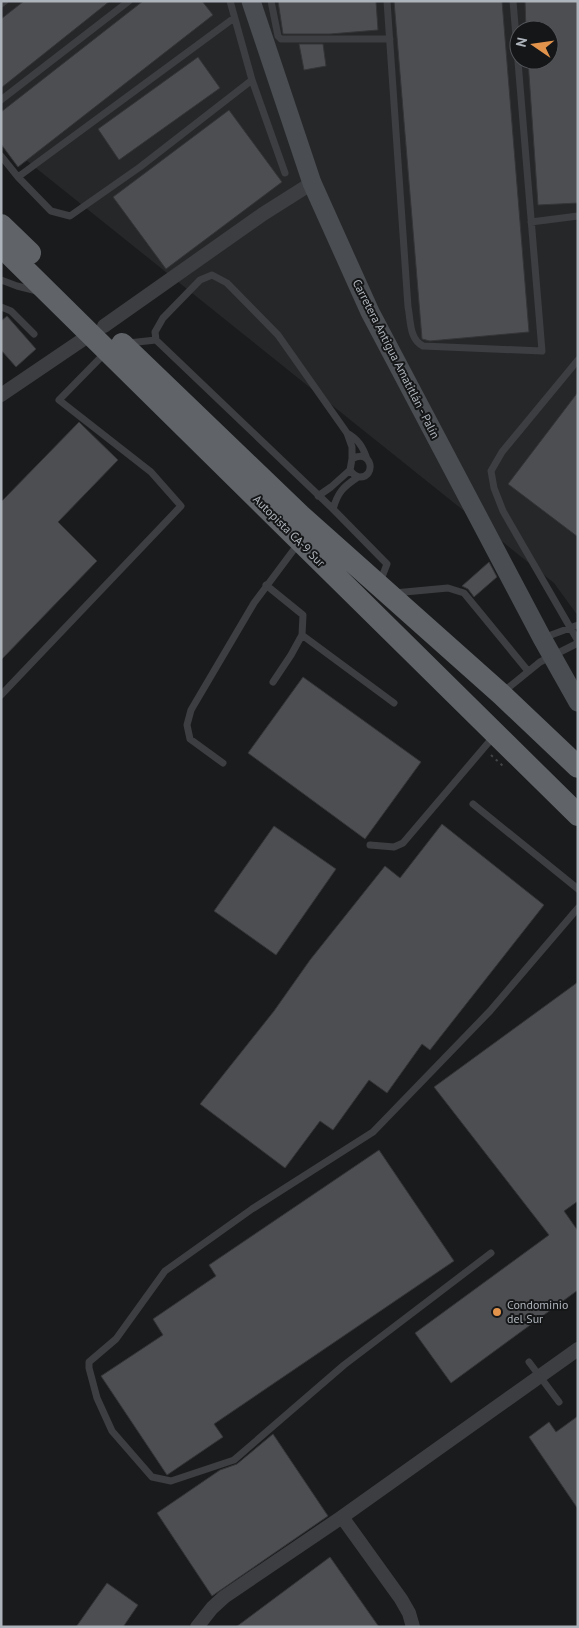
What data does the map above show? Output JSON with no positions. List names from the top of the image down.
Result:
{
  "streets": {
    "highway": ["Autopista CA-9 Sur"],
    "main road": ["Carretera Antigua Amatitlán - Palín"]
  },
  "places": ["Condominio del Sur"],
  "north": "left"
}
